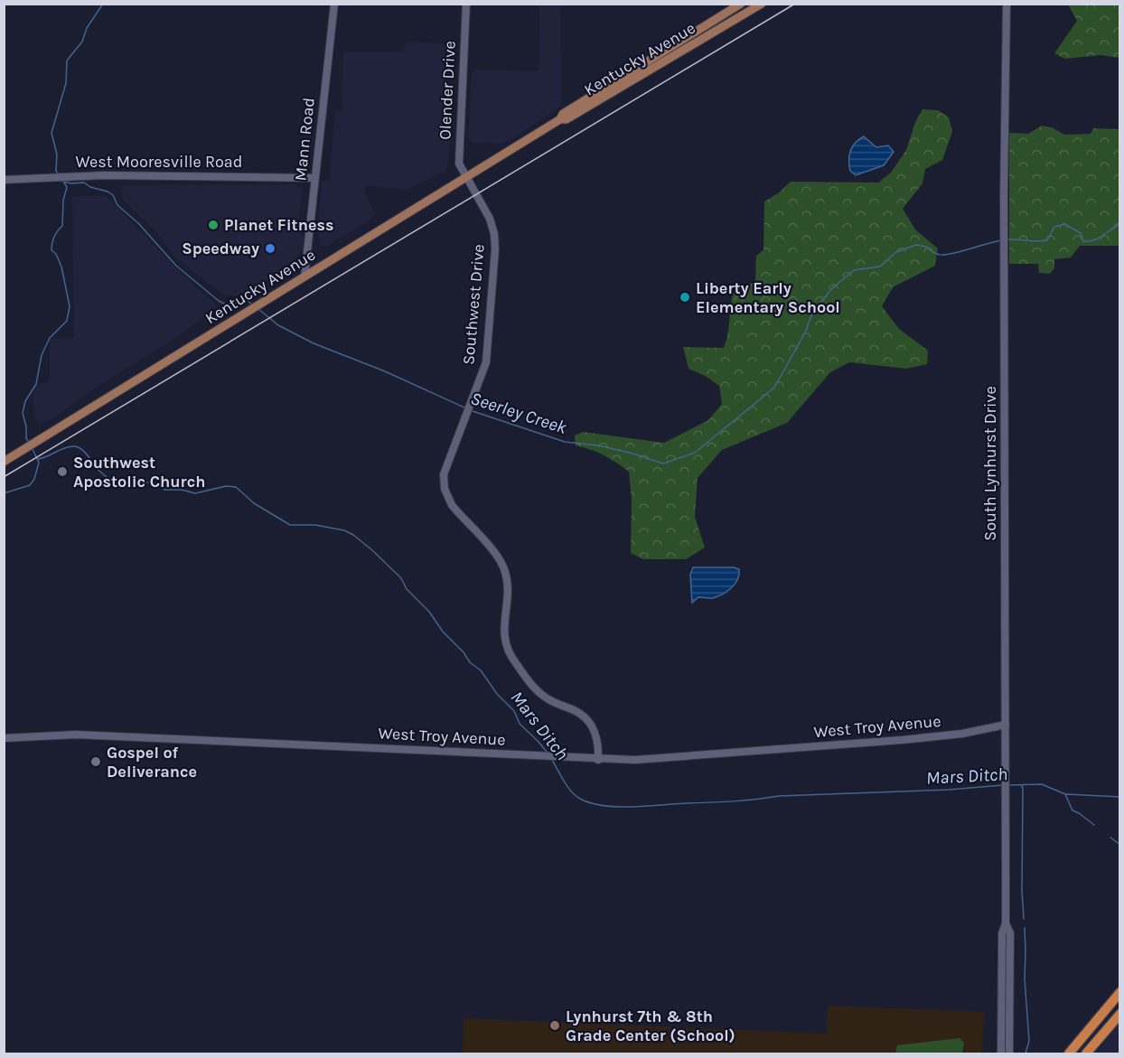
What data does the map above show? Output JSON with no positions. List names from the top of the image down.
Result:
{
  "streets": {
    "main road": ["Kentucky Avenue"],
    "street": [
      "Olender Drive",
      "Mann Road",
      "West Mooresville Road",
      "Southwest Drive",
      "South Lynhurst Drive",
      "West Troy Avenue"
    ]
  },
  "crossings": [
    ["Kentucky Avenue", "Olender Drive"],
    ["Kentucky Avenue", "Mann Road"],
    ["Kentucky Avenue", "Southwest Drive"],
    ["Olender Drive", "Southwest Drive"],
    ["Mann Road", "West Mooresville Road"],
    ["Southwest Drive", "West Troy Avenue"],
    ["South Lynhurst Drive", "West Troy Avenue"]
  ],
  "water": ["Seerley Creek", "Mars Ditch"],
  "places": [
    "Planet Fitness",
    "Speedway",
    "Liberty Early Elementary School",
    "Southwest Apostolic Church",
    "Gospel of Deliverance",
    "Lynhurst 7th & 8th Grade Center (School)"
  ]
}
